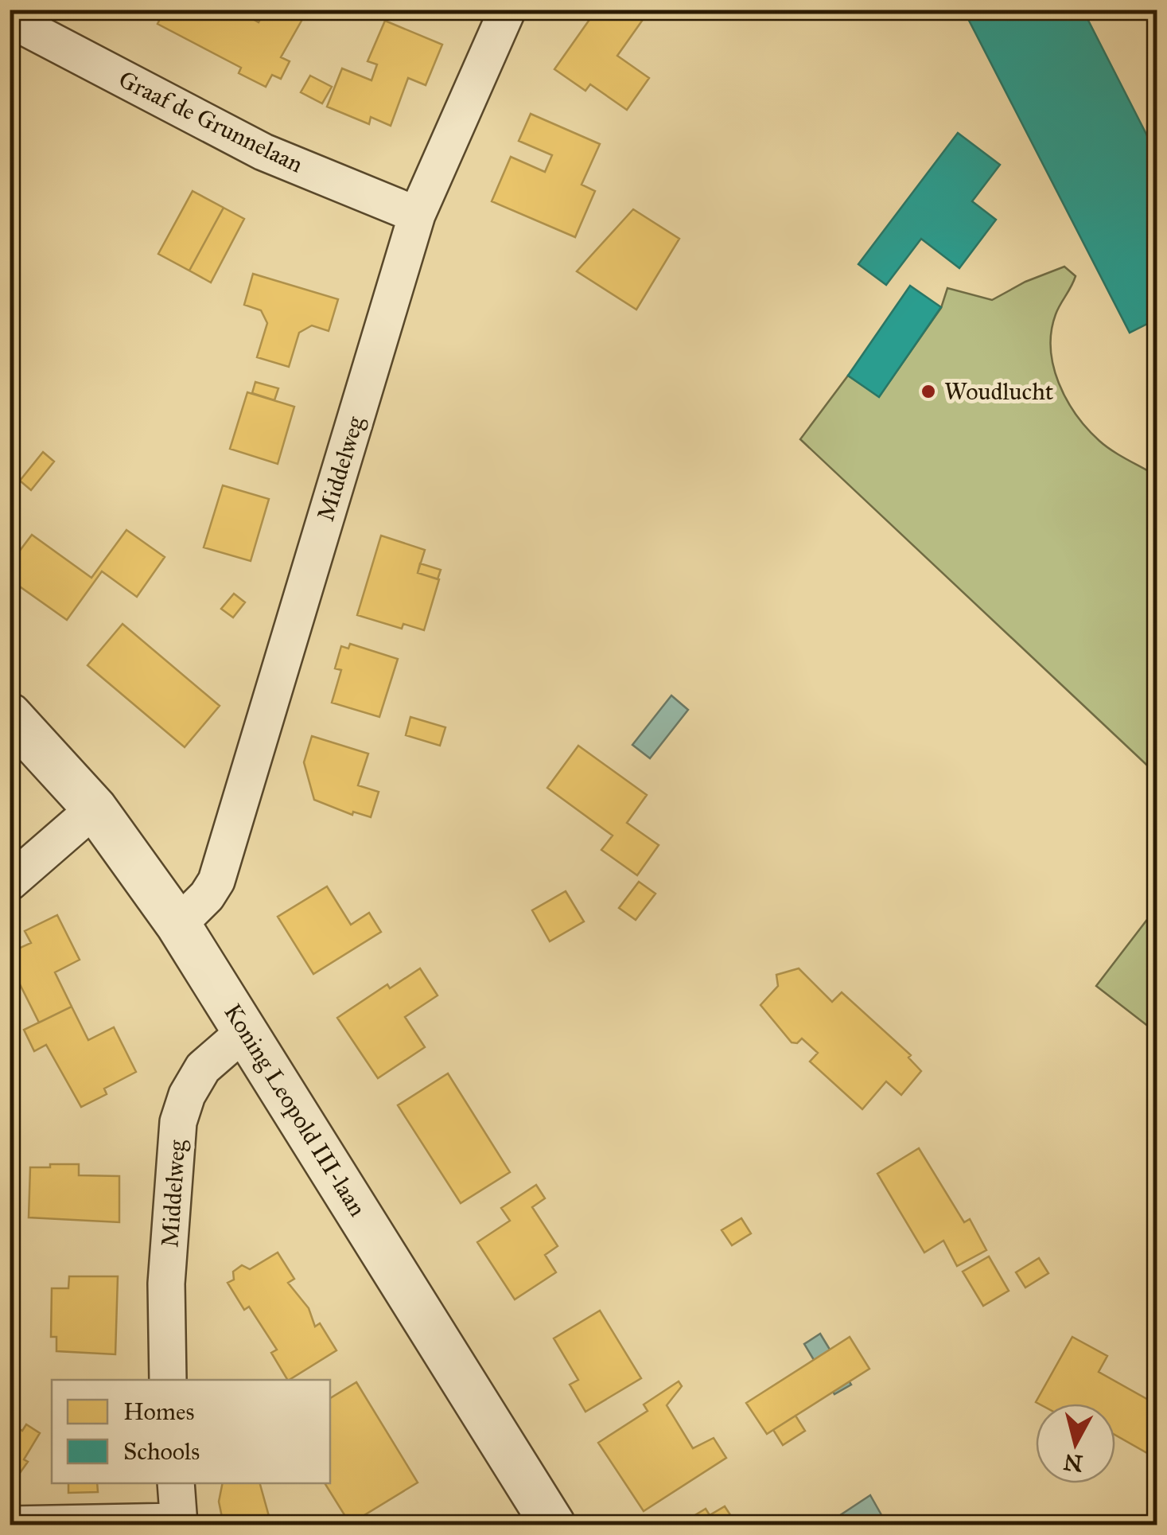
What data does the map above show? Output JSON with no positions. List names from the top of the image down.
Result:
{
  "streets": {
    "street": ["Graaf de Grunnelaan", "Middelweg", "Koning Leopold III-laan"]
  },
  "crossings": [
    ["Graaf de Grunnelaan", "Middelweg"],
    ["Middelweg", "Koning Leopold III-laan"]
  ],
  "places": ["Woudlucht"],
  "legend": ["Homes", "Schools"],
  "north": "bottom"
}
